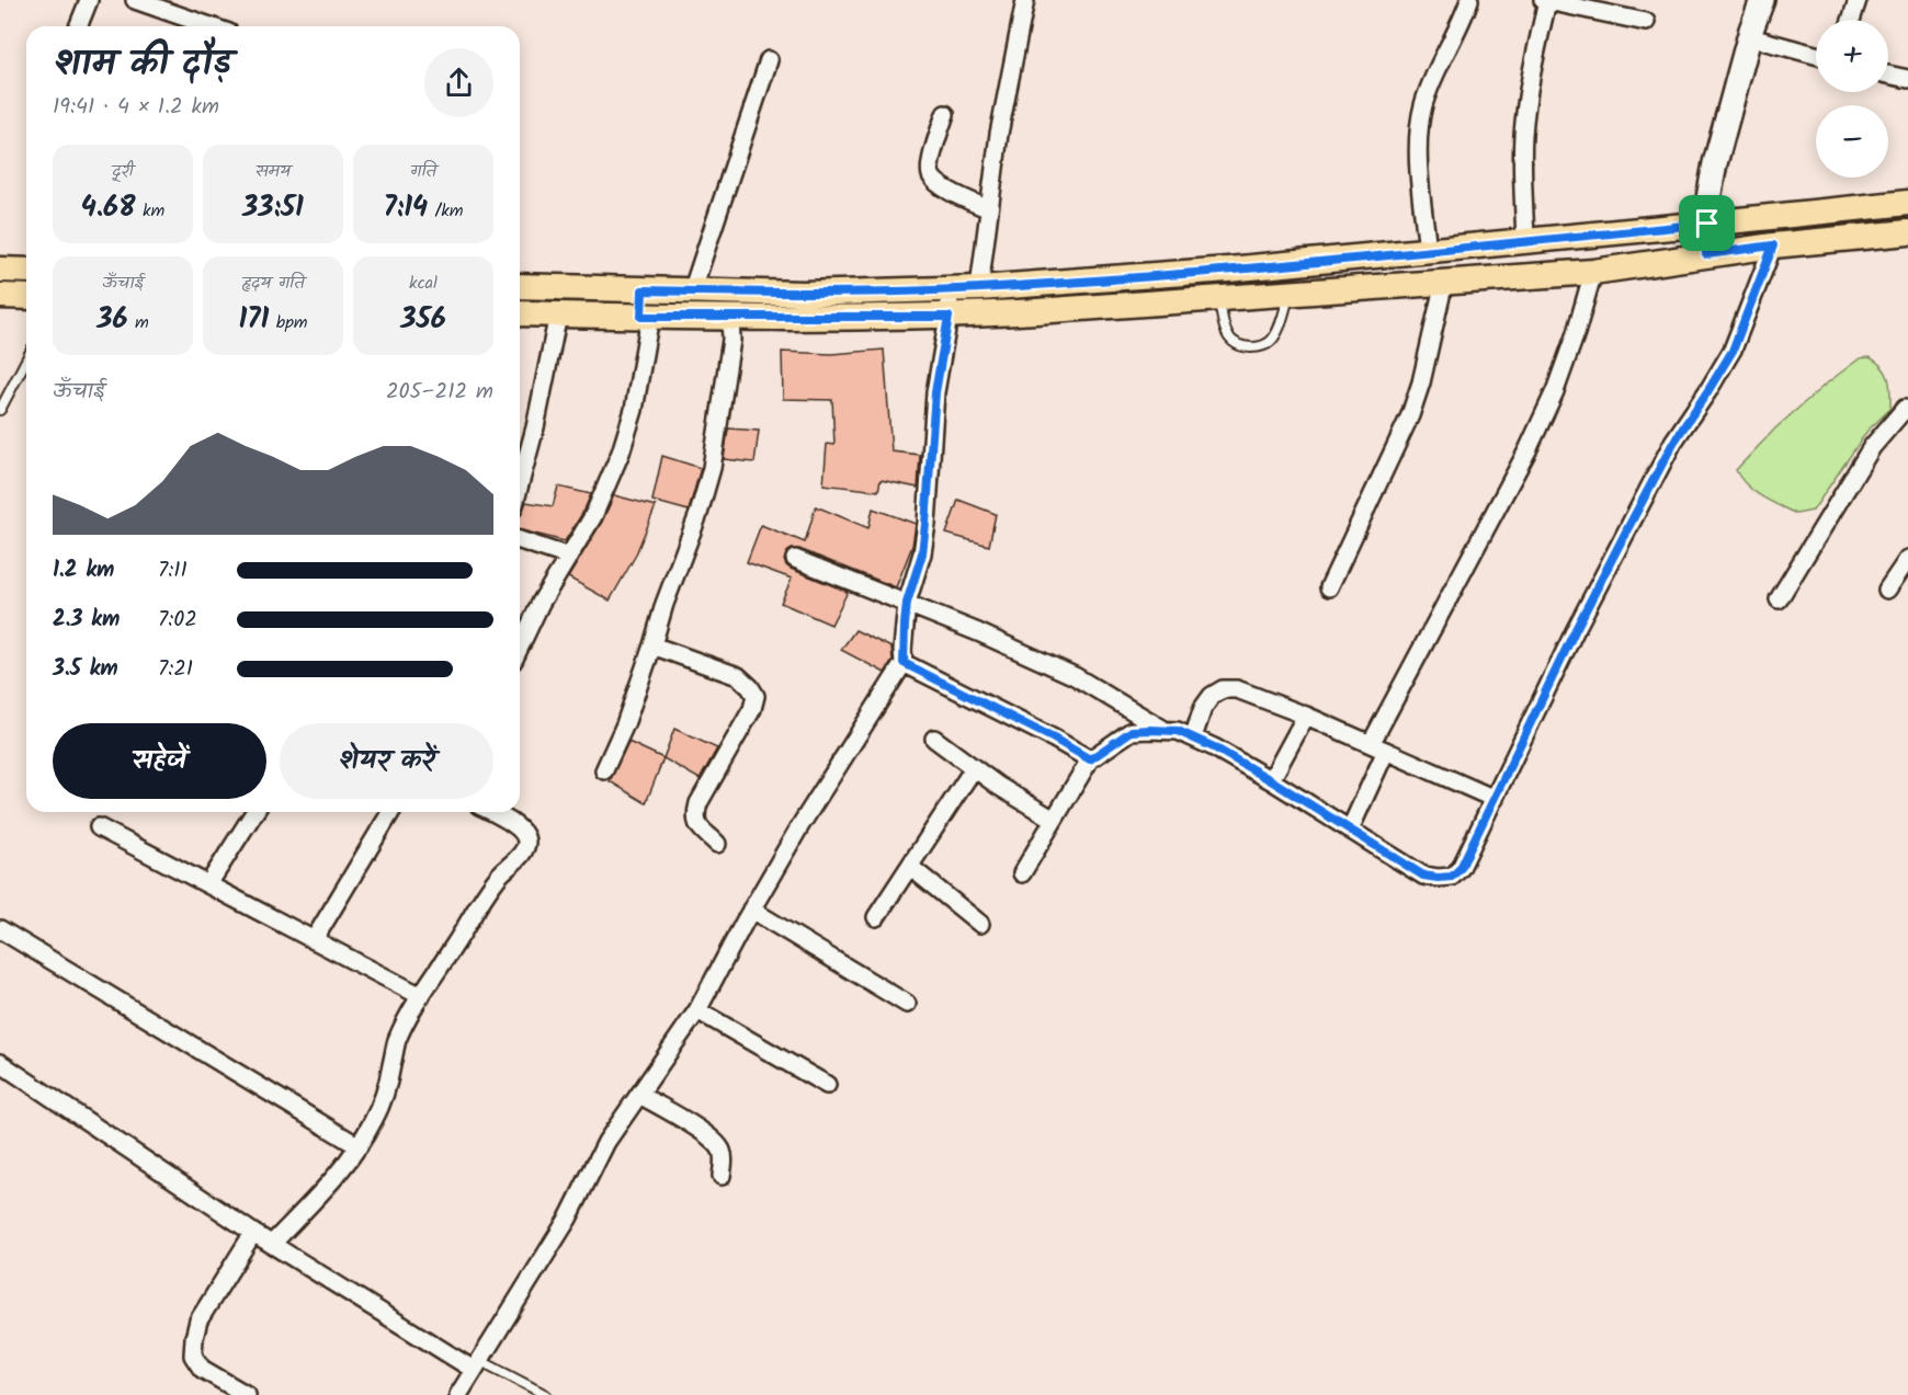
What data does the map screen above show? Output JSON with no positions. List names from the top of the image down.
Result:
{
  "page": {
    "map_buttons": ["+", "−"],
    "heading": ["शाम की दौड़", "19:41 · 4 × 1.2 km"],
    "stats": [
      ["दूरी", "4.68 km"],
      ["समय", "33:51"],
      ["गति", "7:14 /km"],
      ["ऊँचाई", "36 m"],
      ["हृदय गति", "171 bpm"],
      ["kcal", "356"]
    ],
    "chart": ["ऊँचाई", "205–212 m"],
    "list": [
      {
        "name": "1.2 km",
        "note": "7:11"
      },
      {
        "name": "2.3 km",
        "note": "7:02"
      },
      {
        "name": "3.5 km",
        "note": "7:21"
      }
    ],
    "buttons": ["सहेजें", "शेयर करें"]
  }
}
